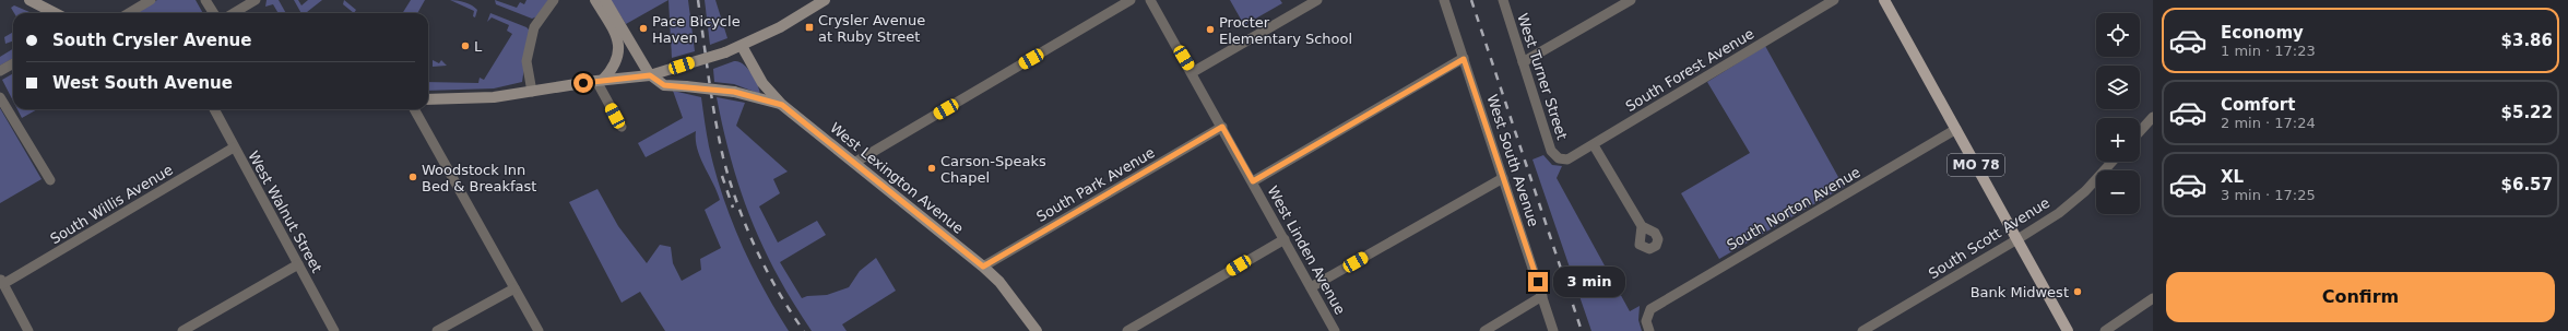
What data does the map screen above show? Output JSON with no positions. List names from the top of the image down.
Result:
{
  "streets": {
    "main road": ["MO 78"],
    "street": [
      "South Forest Avenue",
      "West Turner Street",
      "West South Avenue",
      "West Lexington Avenue",
      "South Park Avenue",
      "South Willis Avenue",
      "South Norton Avenue",
      "West Walnut Street",
      "South Scott Avenue",
      "West Linden Avenue"
    ]
  },
  "crossings": [
    ["South Forest Avenue", "West Turner Street"],
    ["MO 78", "South Norton Avenue"],
    ["MO 78", "South Scott Avenue"],
    ["West Lexington Avenue", "South Park Avenue"],
    ["South Park Avenue", "West Linden Avenue"],
    ["South Willis Avenue", "West Walnut Street"]
  ],
  "places": {
    "transit": ["Crysler Avenue at Ruby Street"],
    "other": [
      "Pace Bicycle Haven",
      "Procter Elementary School",
      "L",
      "Carson-Speaks Chapel",
      "Woodstock Inn Bed & Breakfast",
      "Bank Midwest"
    ]
  },
  "page": {
    "list": [
      {
        "name": "Economy",
        "note": "1 min · 17:23",
        "value": "$3.86"
      },
      {
        "name": "Comfort",
        "note": "2 min · 17:24",
        "value": "$5.22"
      },
      {
        "name": "XL",
        "note": "3 min · 17:25",
        "value": "$6.57"
      }
    ],
    "map_buttons": ["+", "−"],
    "banner": ["South Crysler Avenue", "West South Avenue"],
    "buttons": "Confirm",
    "bubble": "3 min"
  }
}
